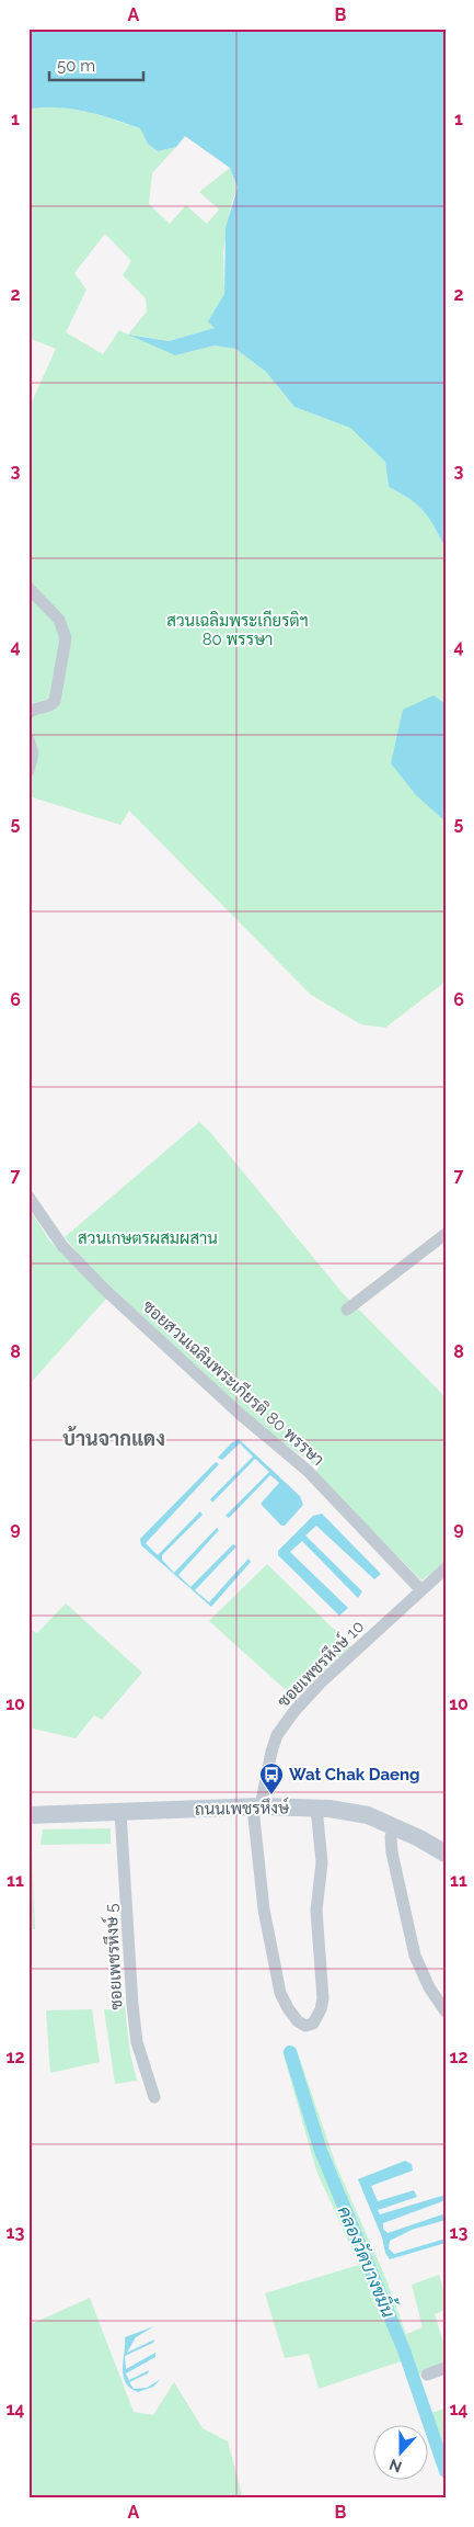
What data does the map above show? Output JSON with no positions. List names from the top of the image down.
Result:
{
  "streets": {
    "main road": ["ถนนเพชรหึงษ์"],
    "street": ["ซอยสวนเฉลิมพระเกียรติ 80 พรรษา", "ซอยเพชรหึงษ์ 10", "ซอยเพชรหึงษ์ 5"]
  },
  "crossings": [
    ["ซอยสวนเฉลิมพระเกียรติ 80 พรรษา", "ซอยเพชรหึงษ์ 10"],
    ["ซอยเพชรหึงษ์ 10", "ถนนเพชรหึงษ์"],
    ["ถนนเพชรหึงษ์", "ซอยเพชรหึงษ์ 5"]
  ],
  "districts": ["บ้านจากแดง"],
  "water": ["คลองวัดบางขมิ้น"],
  "parks": ["สวนเฉลิมพระเกียรติฯ 80 พรรษา", "สวนเกษตรผสมผสาน"],
  "places": {
    "bus stop": ["Wat Chak Daeng"]
  },
  "scale_bar": "50 m",
  "north": "bottom",
  "grid": {
    "columns": ["A", "B"],
    "rows": [
      "1",
      "2",
      "3",
      "4",
      "5",
      "6",
      "7",
      "8",
      "9",
      "10",
      "11",
      "12",
      "13",
      "14"
    ]
  }
}
